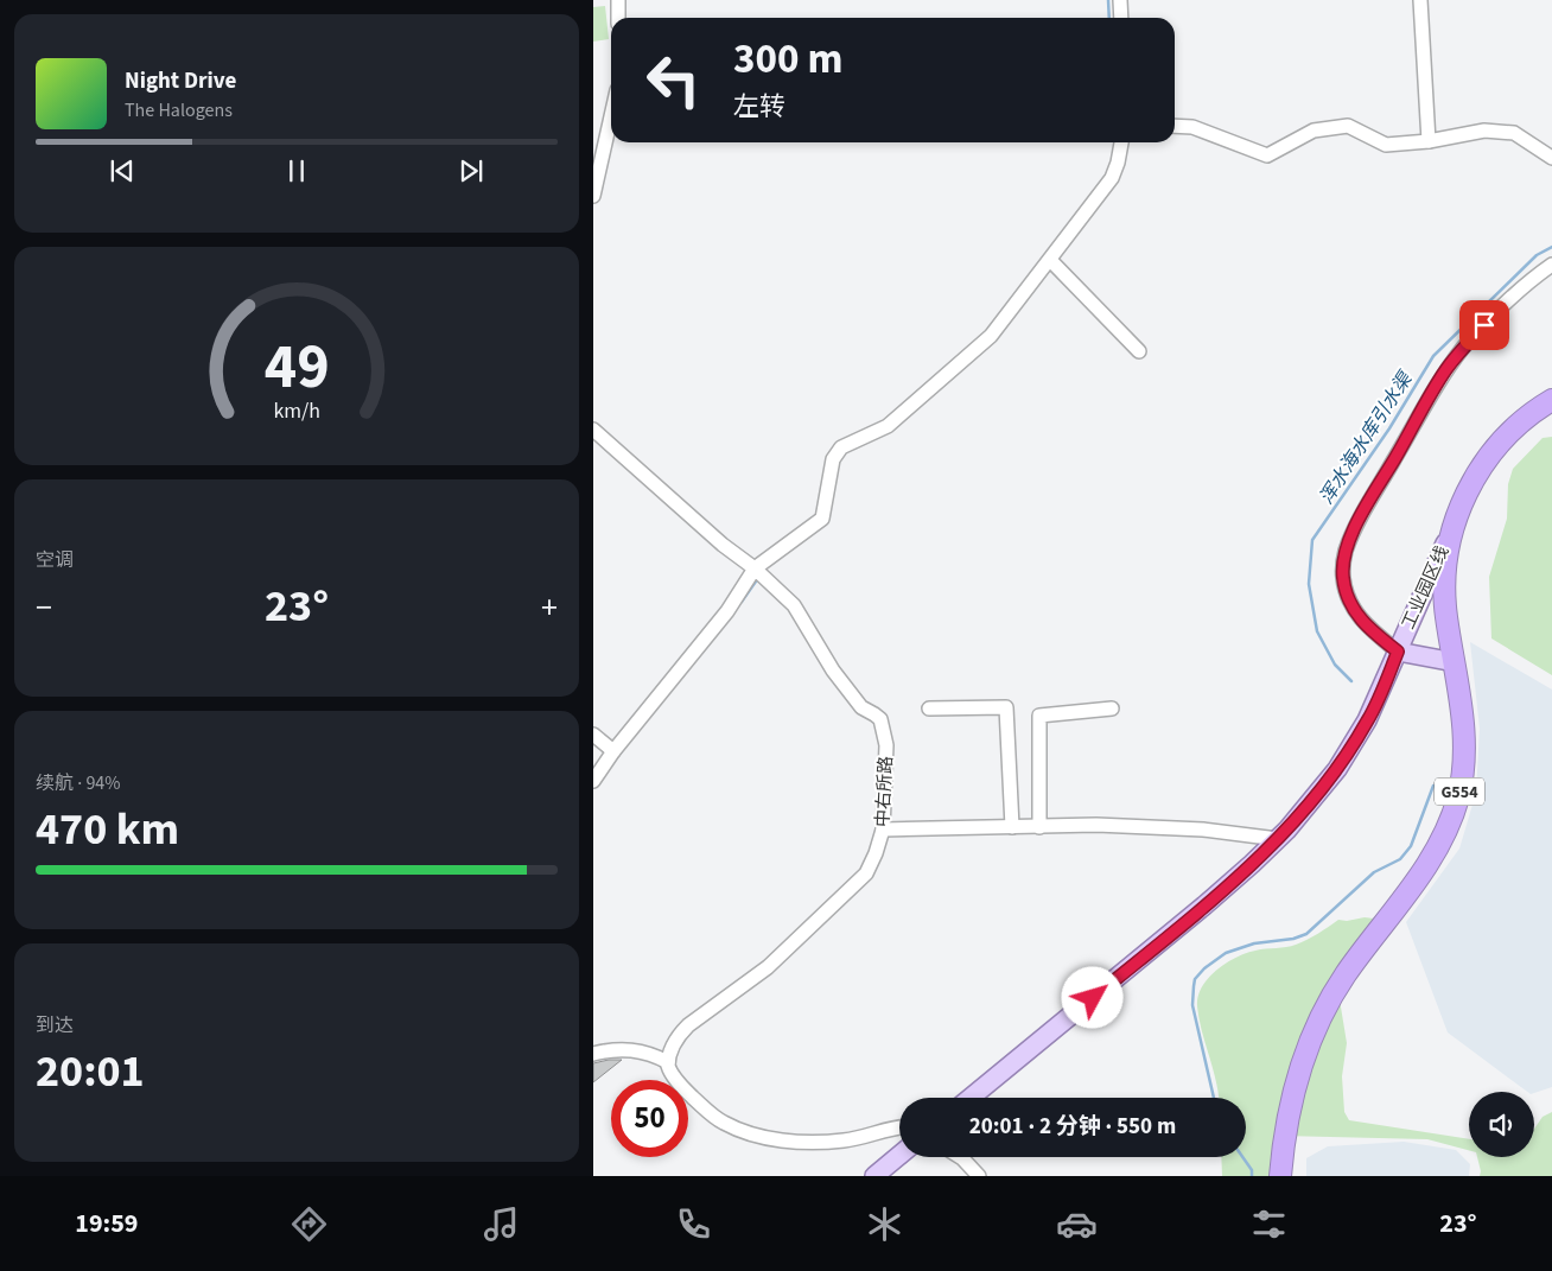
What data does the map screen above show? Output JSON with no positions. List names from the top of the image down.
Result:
{
  "streets": {
    "highway": ["G554"],
    "main road": ["工业园区线"],
    "street": ["中右所路"]
  },
  "crossings": [
    ["工业园区线", "G554"]
  ],
  "water": ["浑水海水库引水渠"],
  "page": {
    "turn": ["300 m", "左转"],
    "song": ["Night Drive", "The Halogens"],
    "tile": [
      "空调",
      ["续航 · 94%", "470 km"],
      ["到达", "20:01"]
    ],
    "heat": ["−", "23°", "+"],
    "limit": "50",
    "trip": "20:01 · 2 分钟 · 550 m",
    "tabs": ["19:59", "23°"],
    "gauge": ["49", "km/h"]
  }
}
